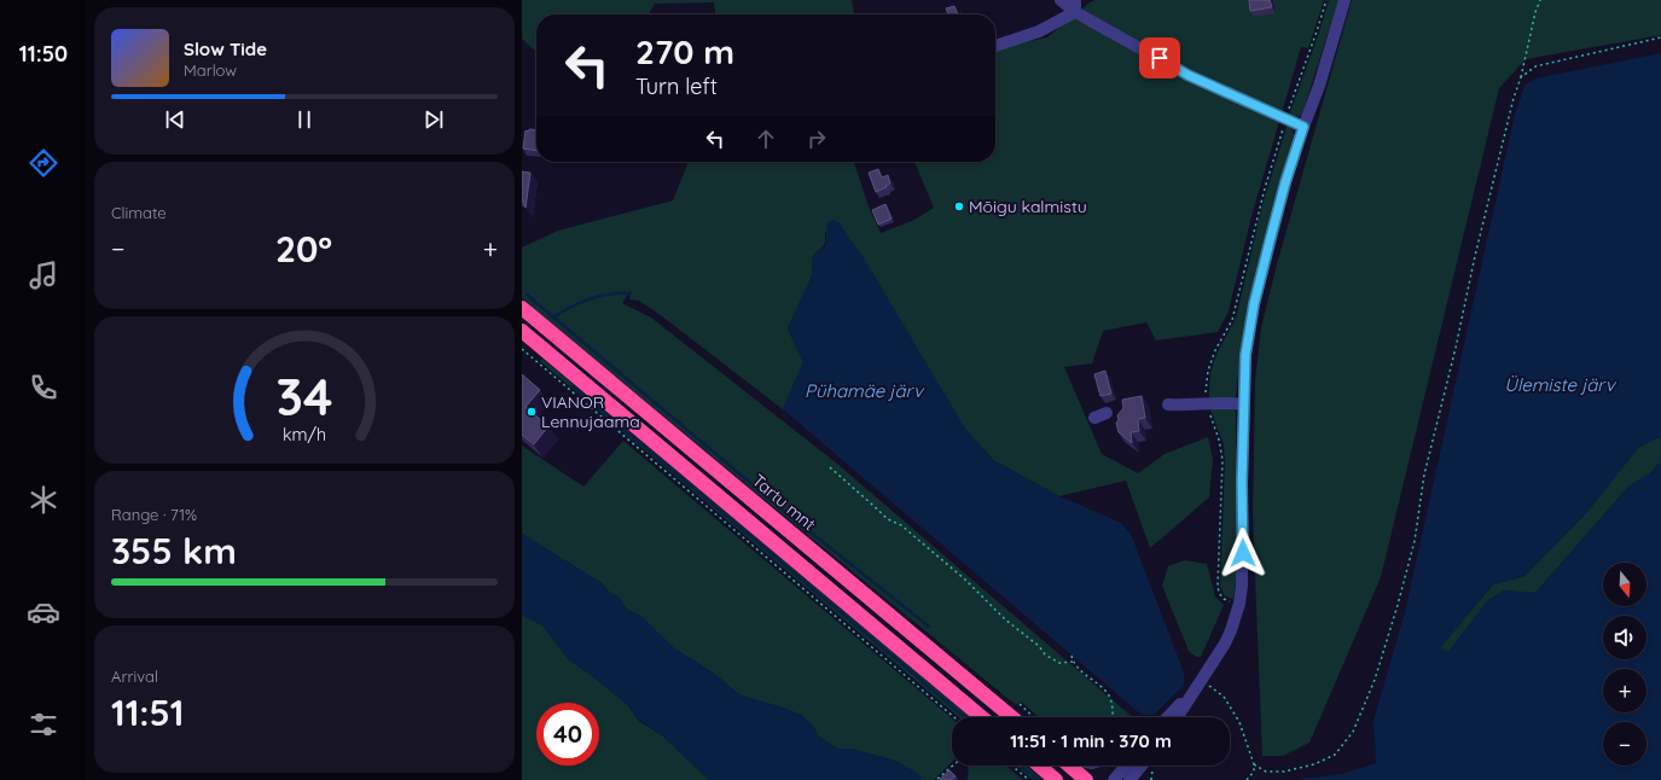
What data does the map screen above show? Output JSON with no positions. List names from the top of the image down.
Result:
{
  "streets": {
    "highway": ["Tartu mnt"]
  },
  "water": ["Ülemiste järv", "Pühamäe järv"],
  "places": ["Mõigu kalmistu", "VIANOR Lennujaama"],
  "north": "bottom",
  "page": {
    "tabs": "11:50",
    "turn": ["270 m", "Turn left"],
    "song": ["Slow Tide", "Marlow"],
    "tile": [
      "Climate",
      ["Range · 71%", "355 km"],
      ["Arrival", "11:51"]
    ],
    "heat": ["−", "20°", "+"],
    "map_buttons": ["+", "−"],
    "limit": "40",
    "trip": "11:51 · 1 min · 370 m",
    "gauge": ["34", "km/h"]
  }
}
